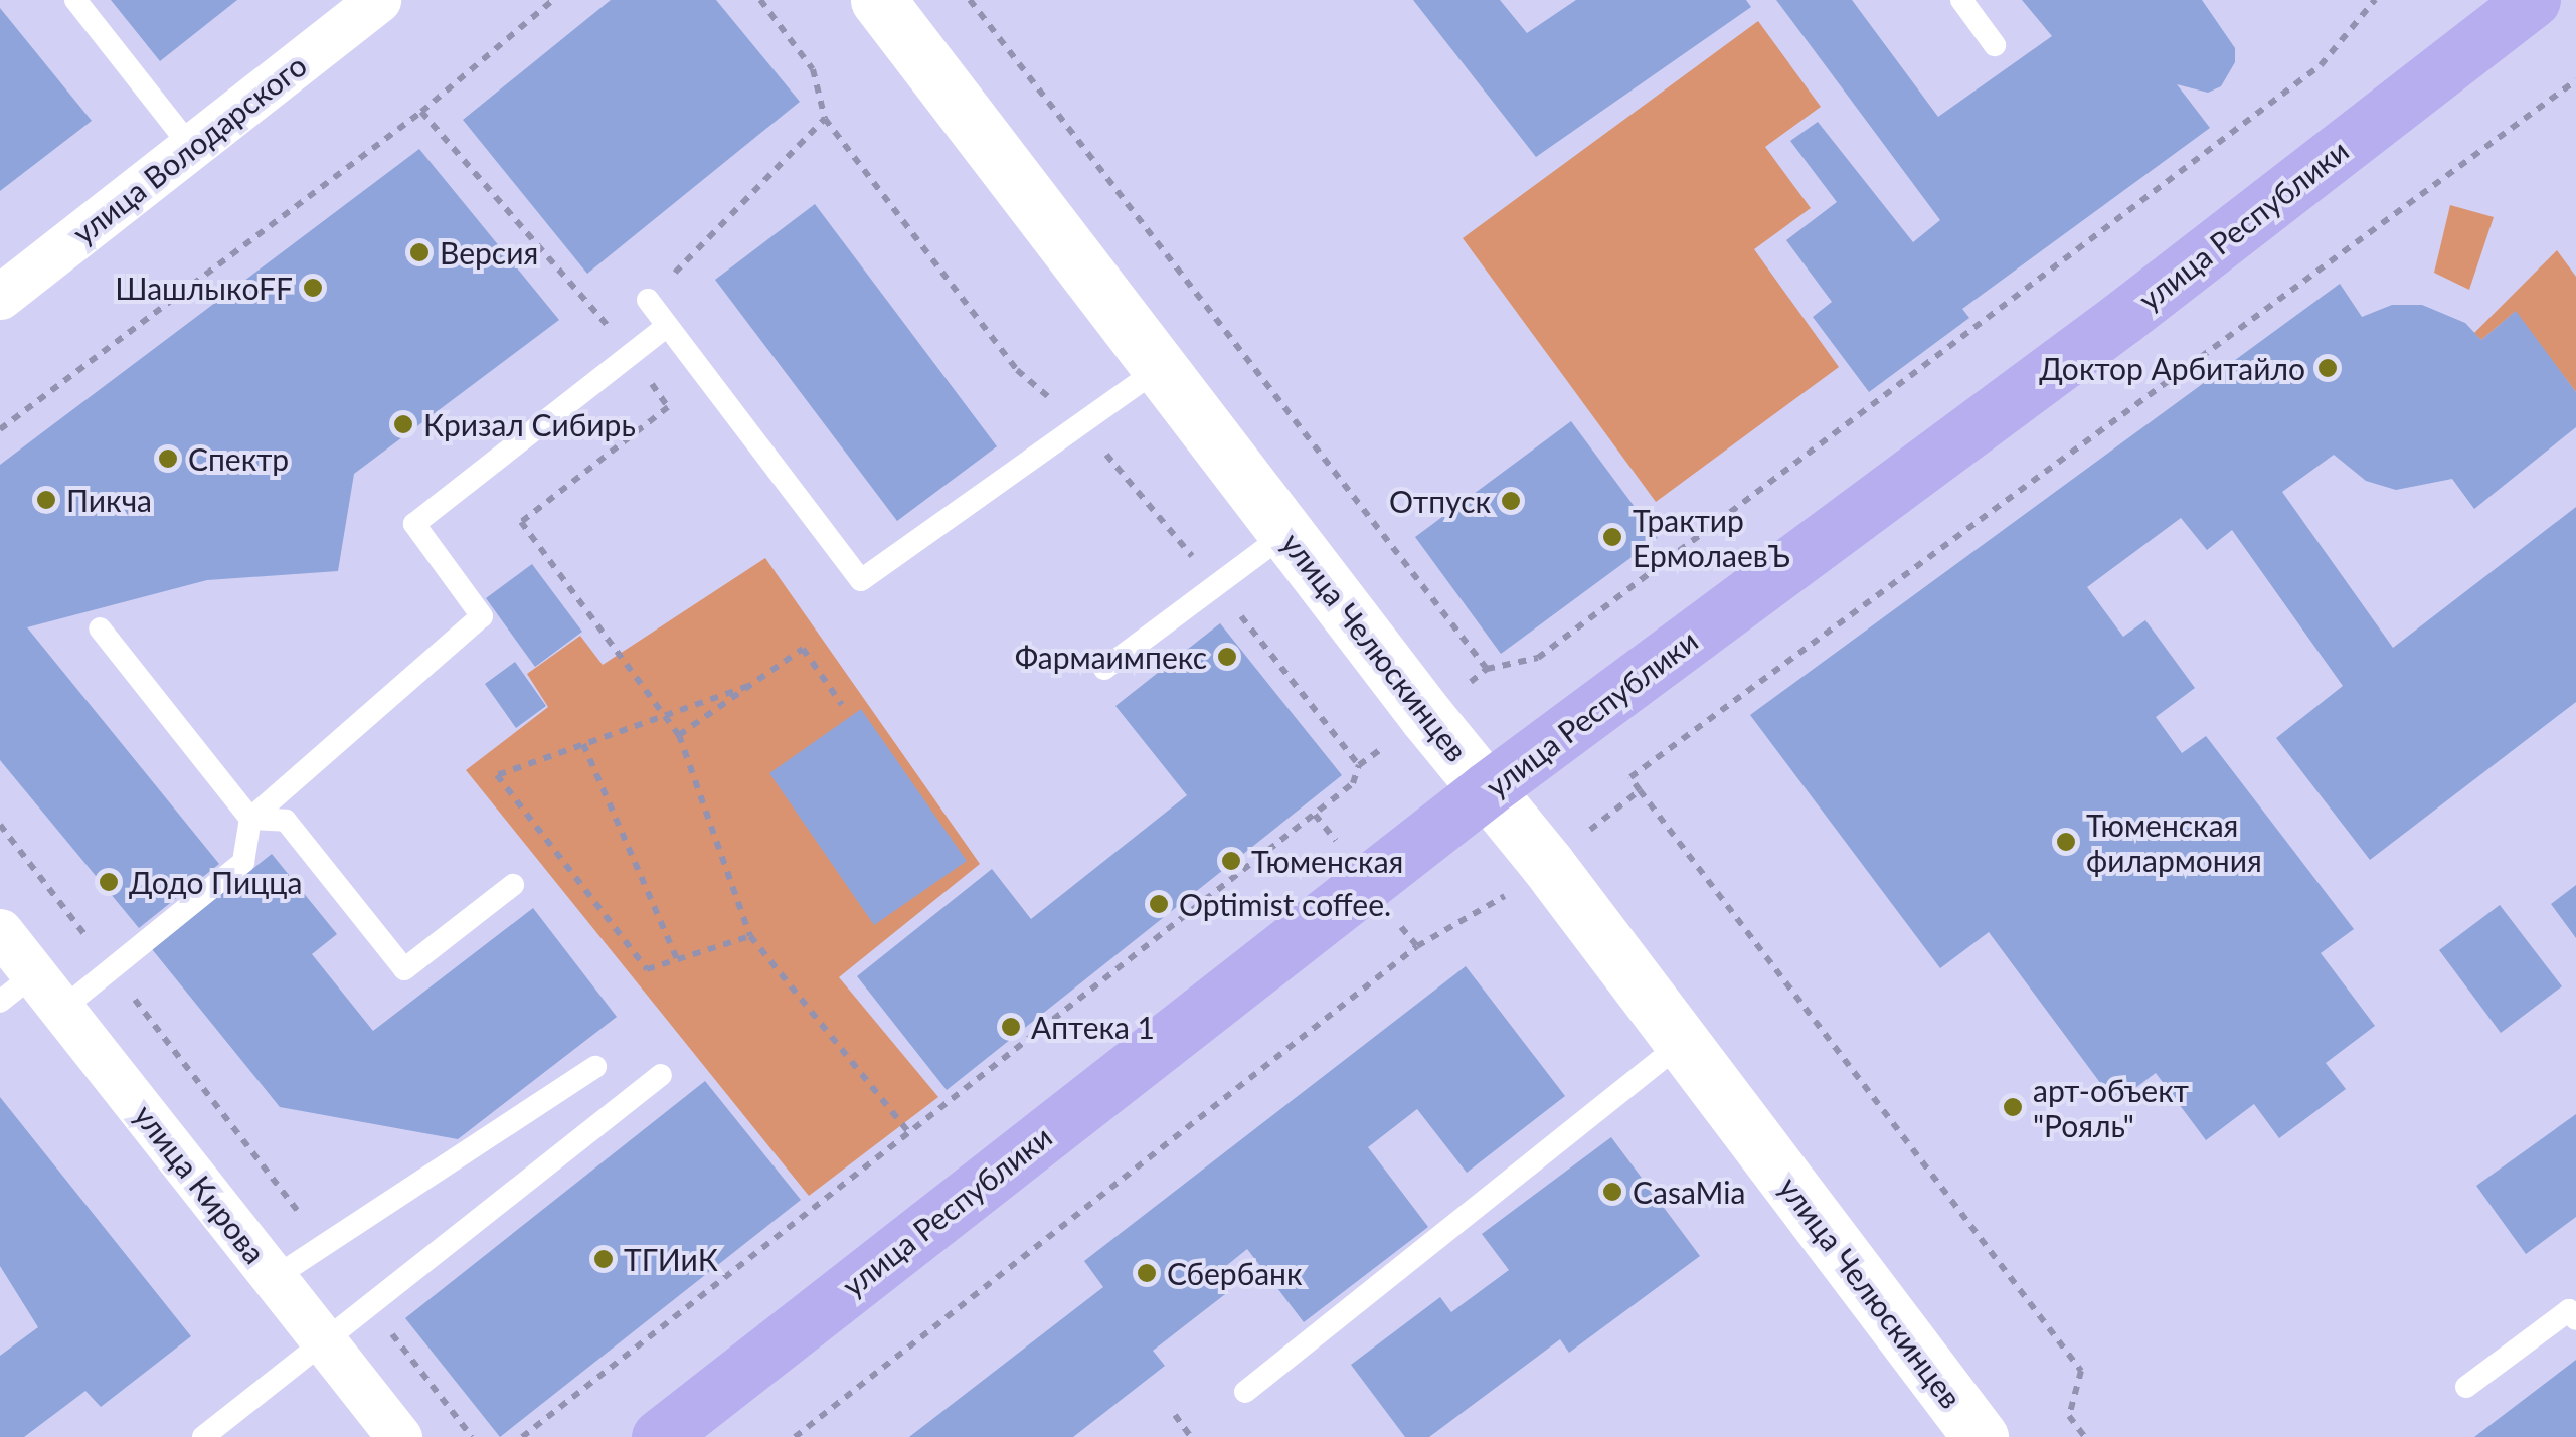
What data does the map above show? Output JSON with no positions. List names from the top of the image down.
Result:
{
  "streets": {
    "main road": ["улица Республики", "улица Челюскинцев"],
    "street": ["улица Володарского", "улица Кирова"]
  },
  "crossings": [
    ["улица Республики", "улица Челюскинцев"]
  ],
  "places": [
    "Версия",
    "ШашлыкoFF",
    "Доктор Арбитайло",
    "Кризал Сибирь",
    "Спектр",
    "Пикча",
    "Отпуск",
    "Трактир ЕрмолаевЪ",
    "Фармаимпекс",
    "Тюменская филармония",
    "Тюменская",
    "Додо Пицца",
    "Optimist coffee.",
    "Аптека 1",
    "арт-объект \"Рояль\"",
    "CasaMia",
    "ТГИиК",
    "Сбербанк"
  ]
}
